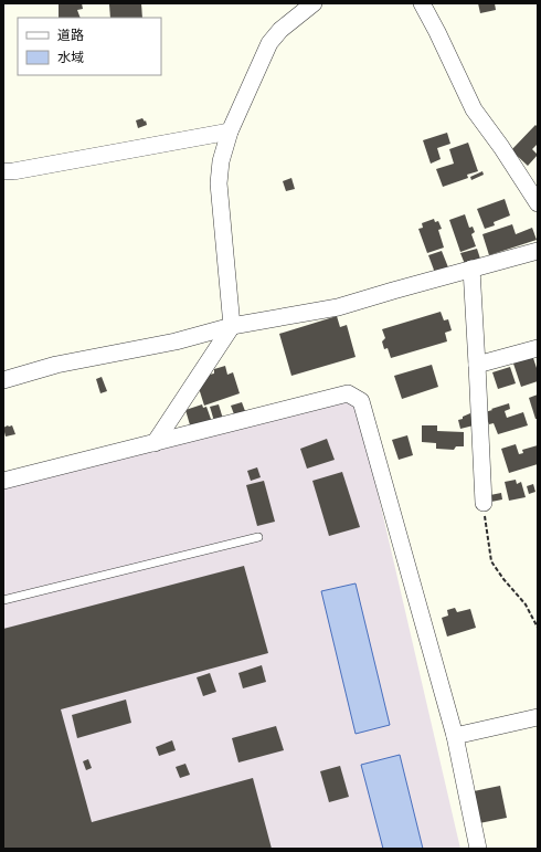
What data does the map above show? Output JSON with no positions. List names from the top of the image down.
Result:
{
  "legend": ["道路", "水域"]
}
